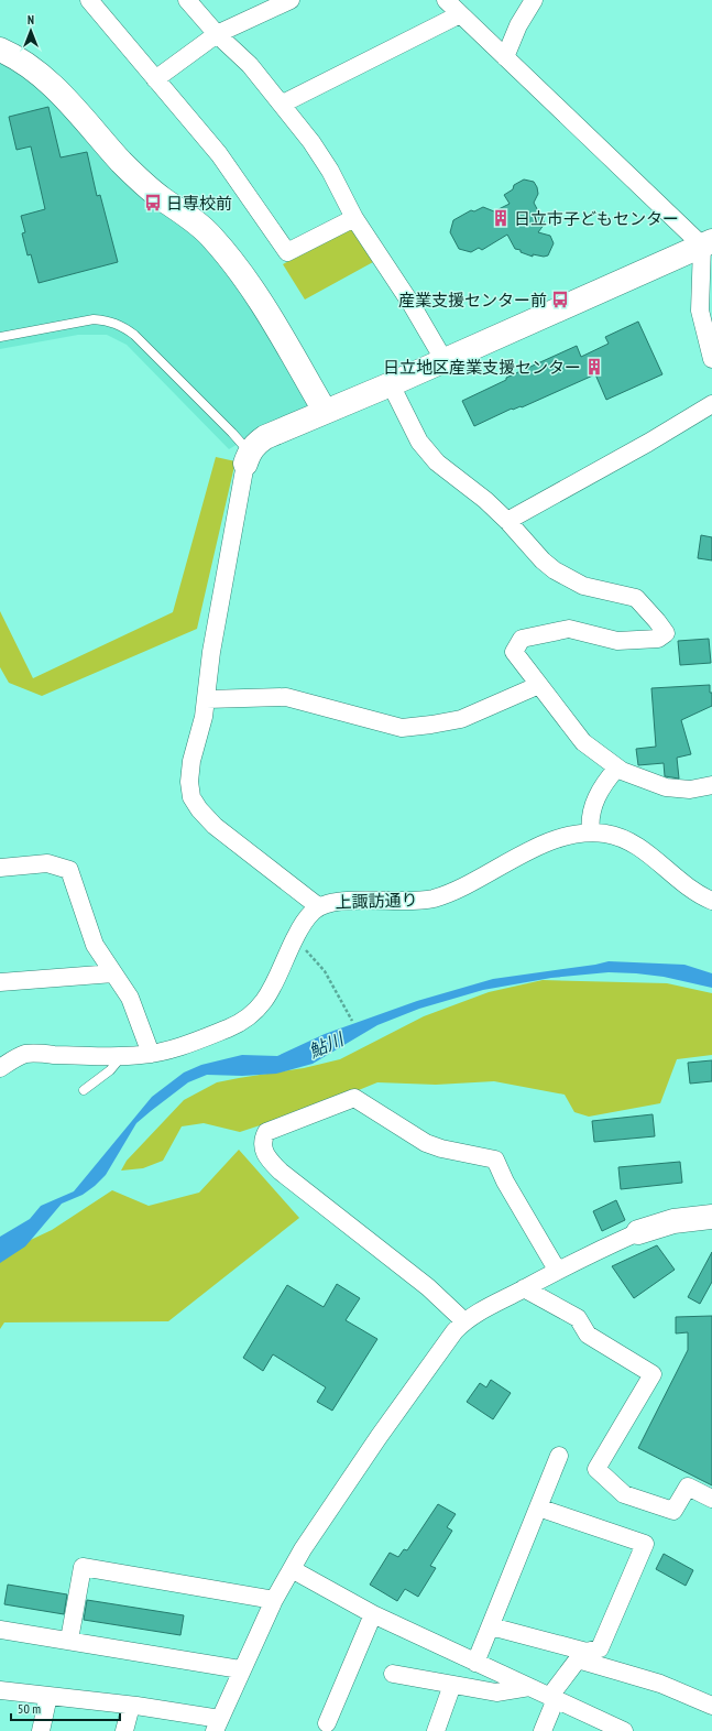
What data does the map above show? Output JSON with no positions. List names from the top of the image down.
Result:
{
  "streets": {
    "street": ["上諏訪通り"]
  },
  "water": ["鮎川"],
  "places": {
    "bus stop": ["日専校前", "産業支援センター前"],
    "building": ["日立市子どもセンター", "日立地区産業支援センター"]
  },
  "scale_bar": "50 m",
  "north": "top"
}
